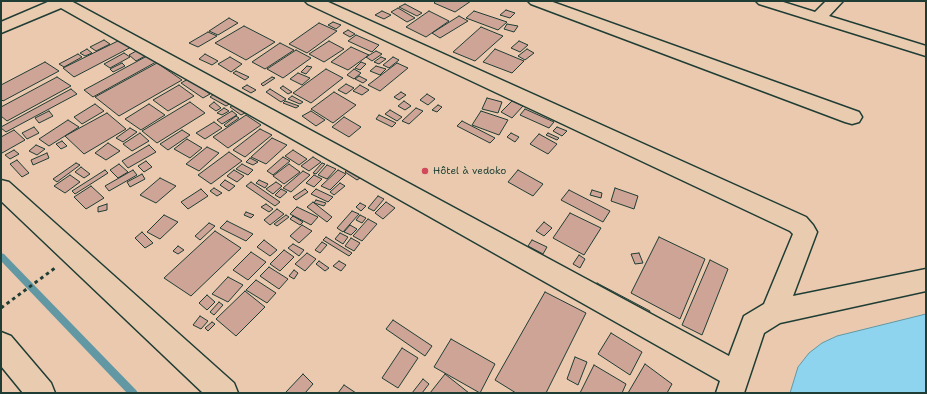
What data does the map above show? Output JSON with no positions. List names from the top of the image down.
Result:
{
  "places": ["Hôtel à vedoko"]
}
